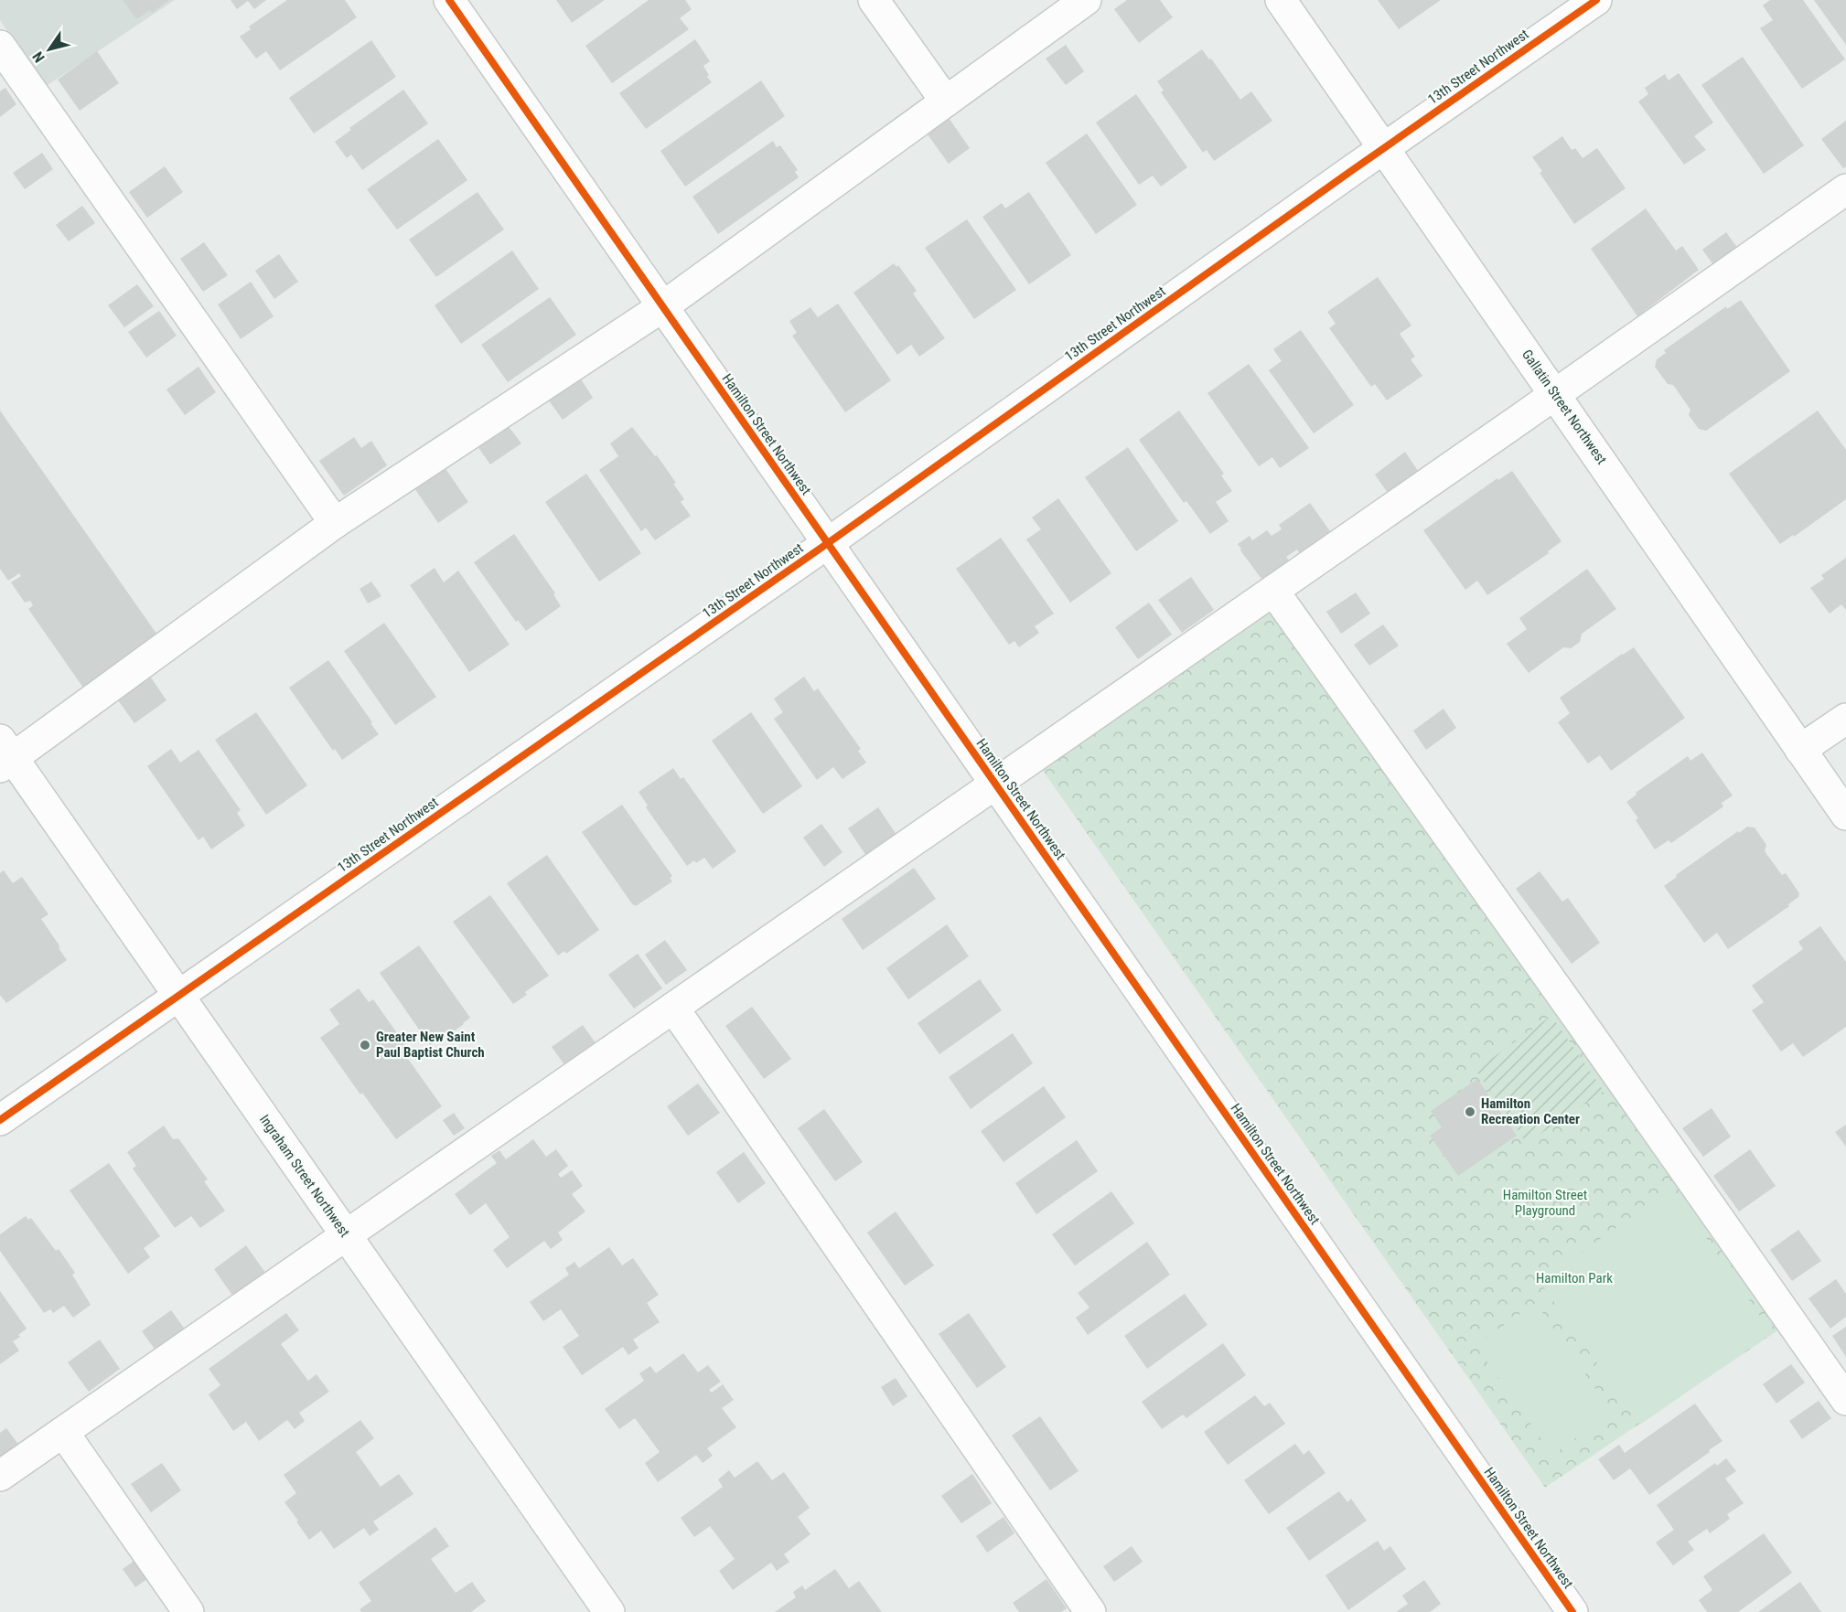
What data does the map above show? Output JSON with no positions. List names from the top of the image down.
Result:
{
  "streets": {
    "street": [
      "13th Street Northwest",
      "Gallatin Street Northwest",
      "Hamilton Street Northwest",
      "Ingraham Street Northwest"
    ]
  },
  "crossings": [
    ["13th Street Northwest", "Gallatin Street Northwest"],
    ["13th Street Northwest", "Hamilton Street Northwest"],
    ["13th Street Northwest", "Ingraham Street Northwest"]
  ],
  "parks": ["Hamilton Street Playground", "Hamilton Park"],
  "places": ["Greater New Saint Paul Baptist Church", "Hamilton Recreation Center"],
  "north": "bottom left"
}
